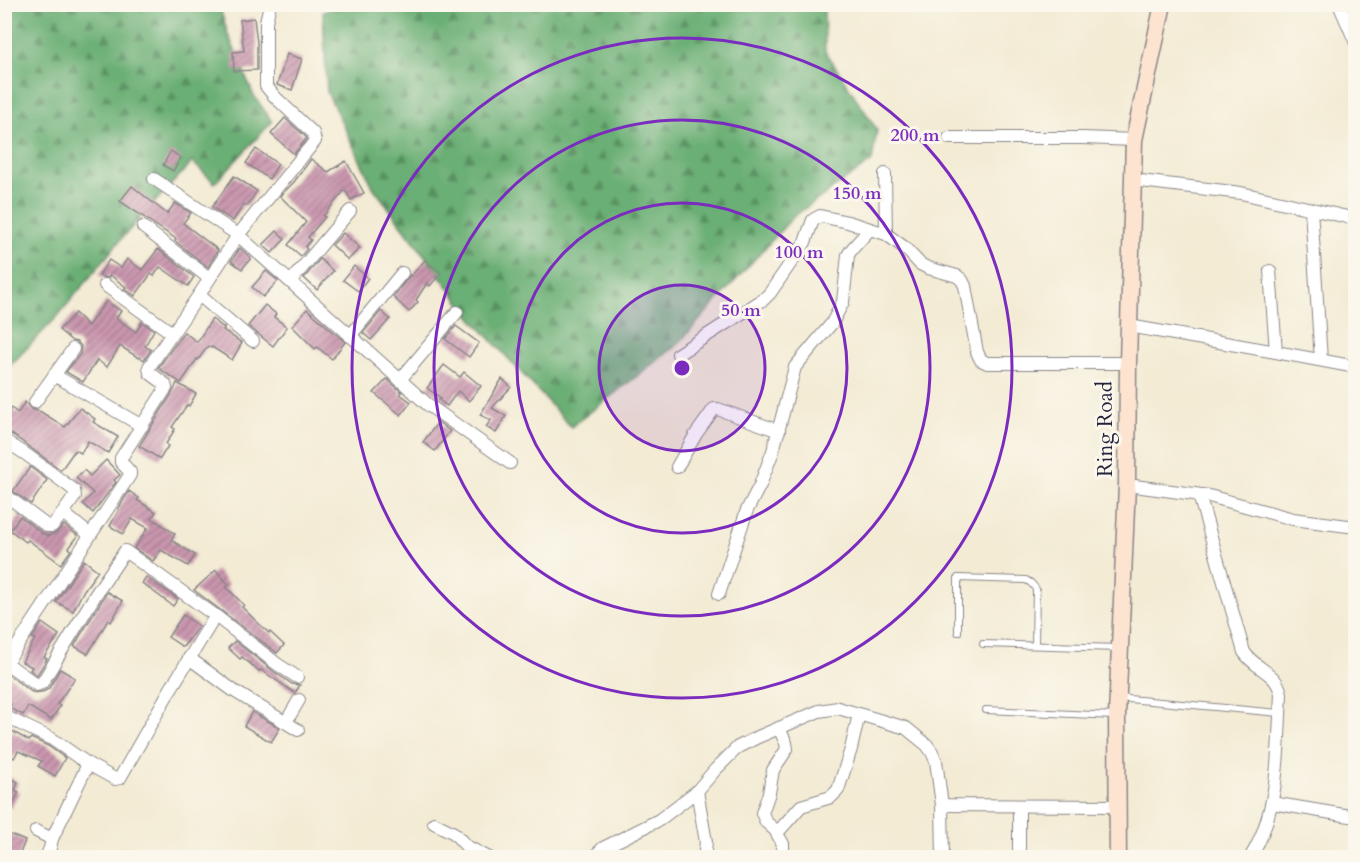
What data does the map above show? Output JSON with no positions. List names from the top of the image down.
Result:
{
  "streets": {
    "street": ["Ring Road"]
  },
  "rings": [
    "200 m",
    "150 m",
    "100 m",
    "50 m"
  ]
}
